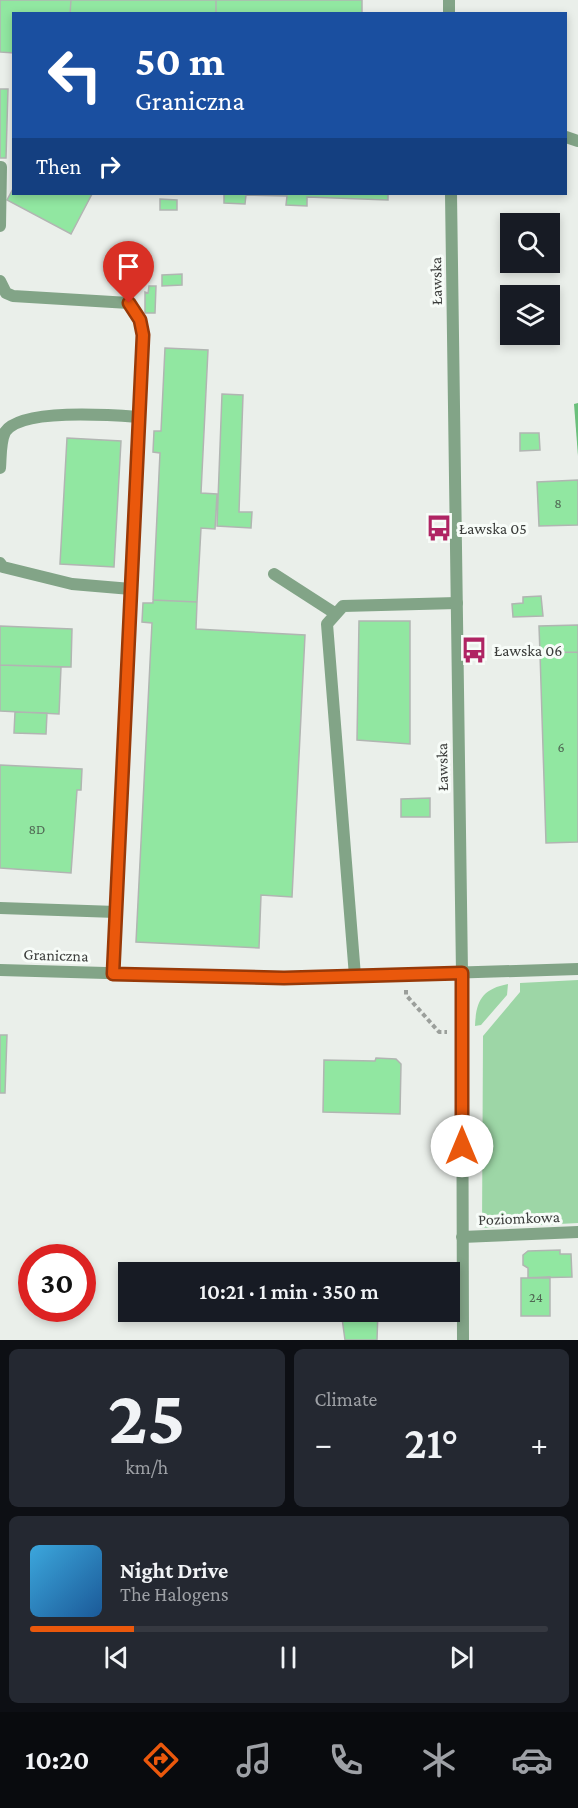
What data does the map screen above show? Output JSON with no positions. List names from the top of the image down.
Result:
{
  "streets": {
    "street": ["Ławska", "Graniczna", "Poziomkowa"]
  },
  "crossings": [
    ["Ławska", "Graniczna"],
    ["Ławska", "Poziomkowa"]
  ],
  "places": {
    "bus stop": ["Ławska 05", "Ławska 06"]
  },
  "house_numbers": [
    "8",
    "6",
    "8D",
    "24"
  ],
  "page": {
    "turn": ["50 m", "Graniczna"],
    "then": "Then",
    "limit": "30",
    "trip": "10:21 · 1 min · 350 m",
    "tile": [
      ["25", "km/h"],
      "Climate"
    ],
    "heat": ["−", "21°", "+"],
    "song": ["Night Drive", "The Halogens"],
    "tabs": "10:20"
  }
}
